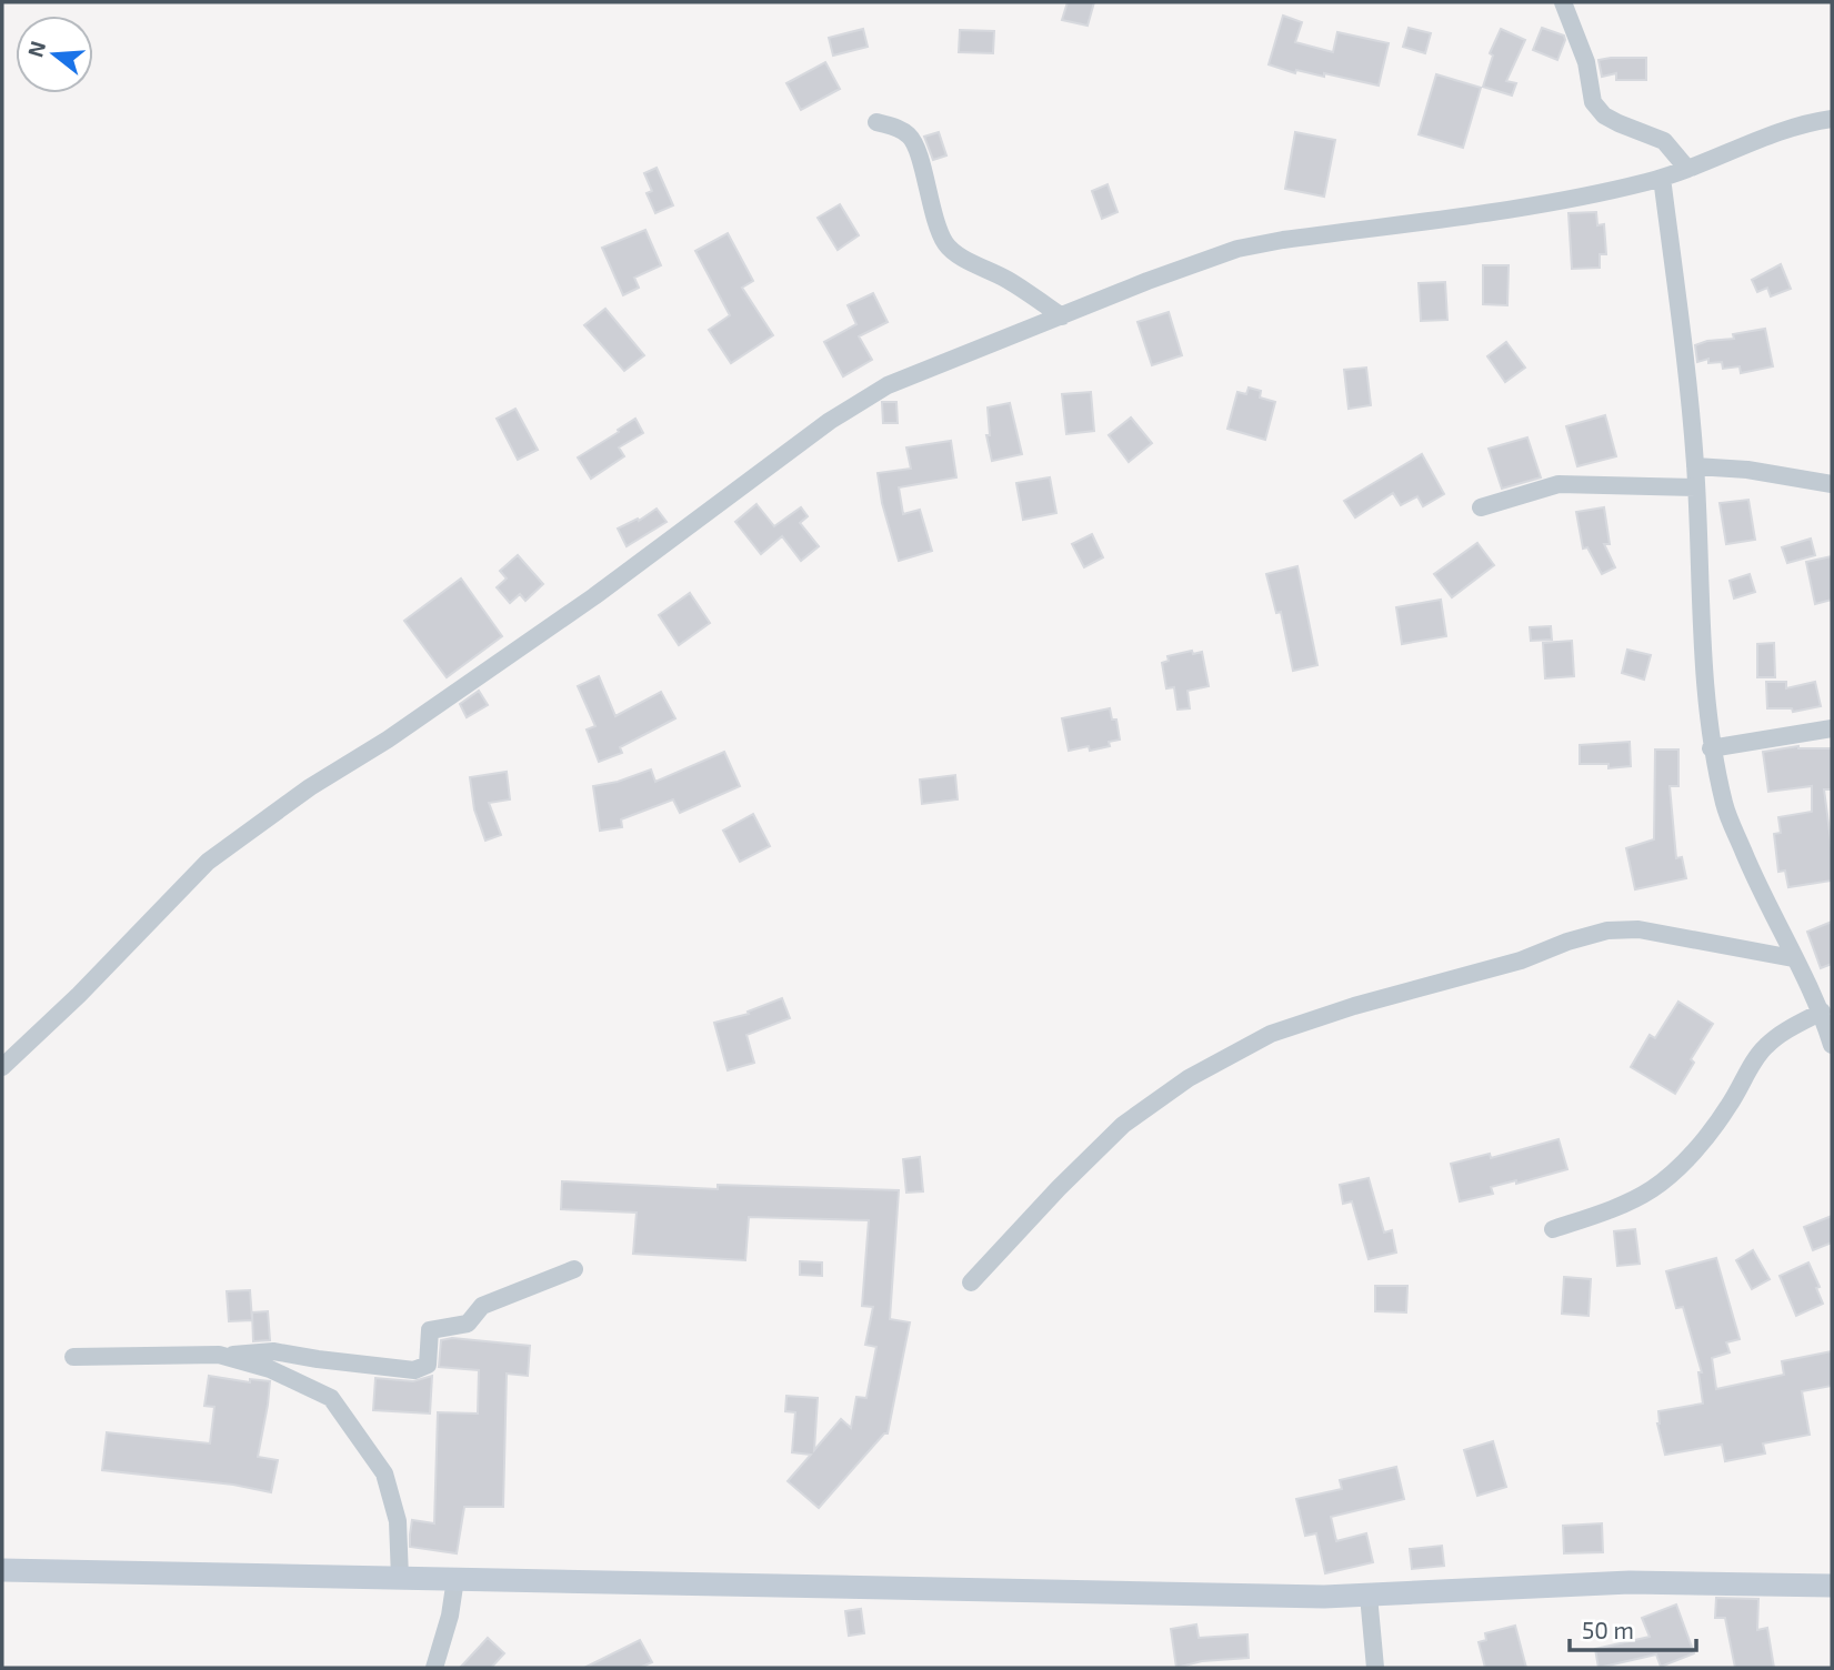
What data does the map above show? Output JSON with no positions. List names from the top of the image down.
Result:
{
  "scale_bar": "50 m",
  "north": "left"
}
